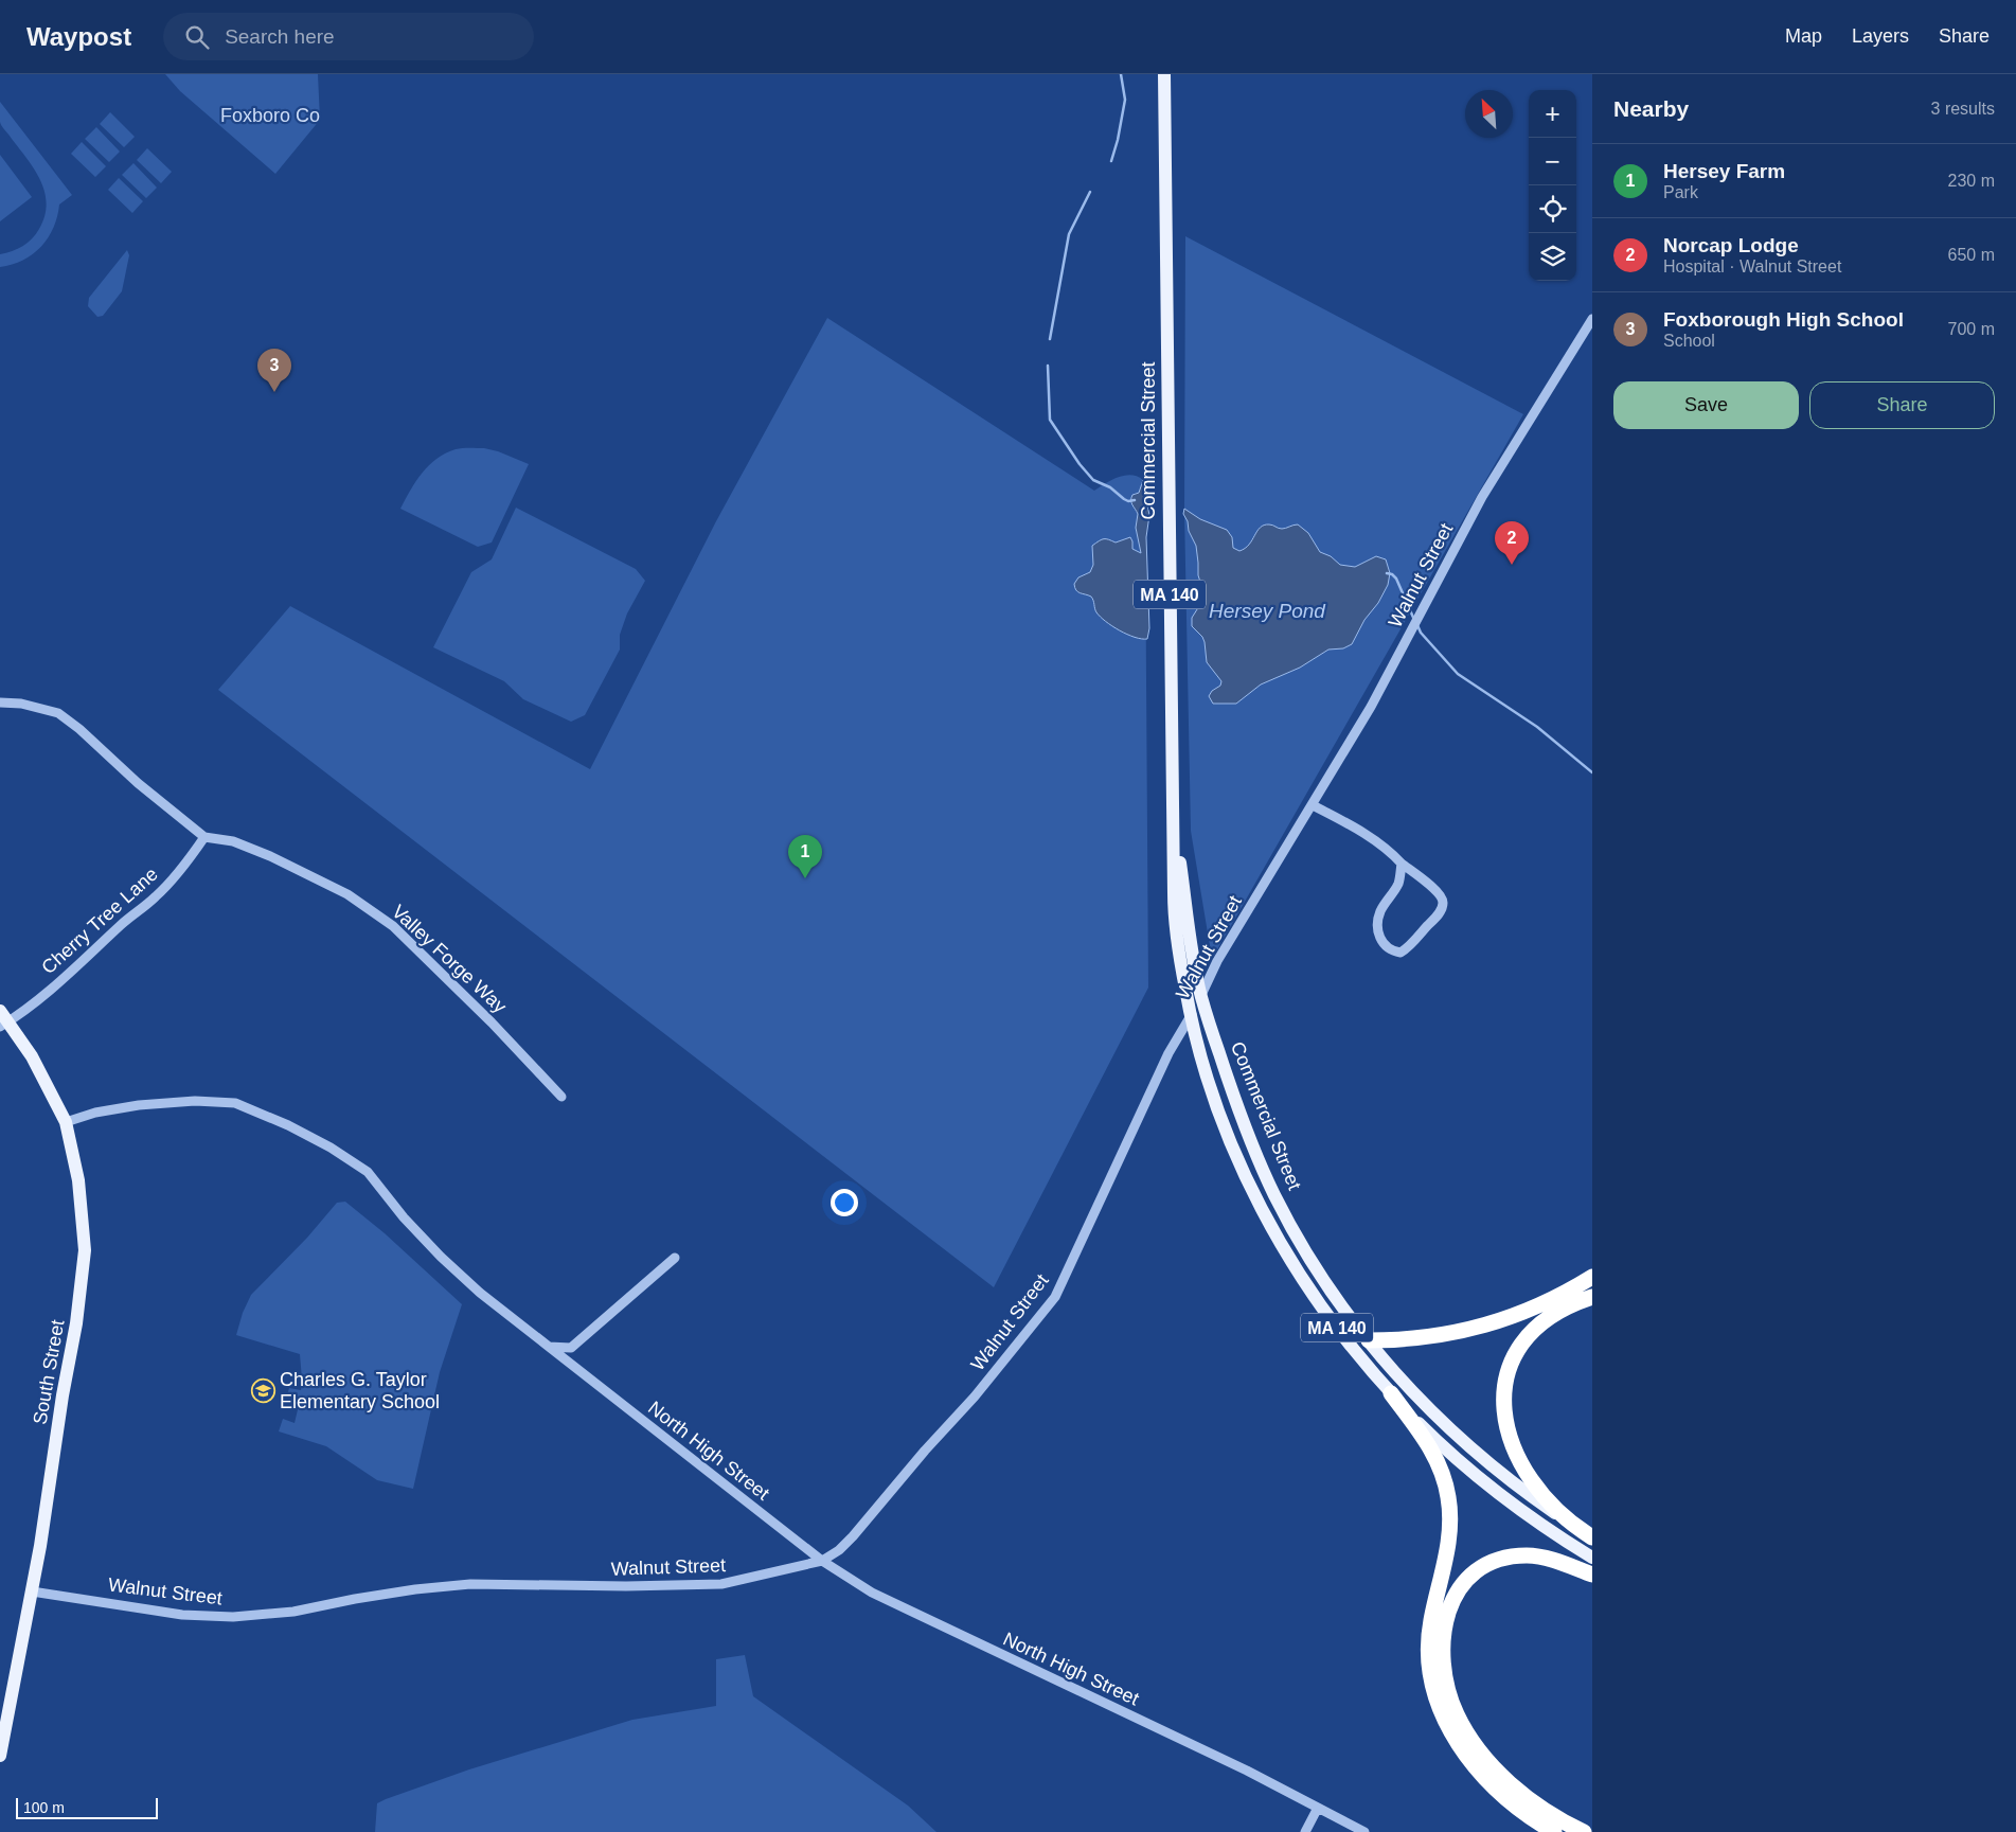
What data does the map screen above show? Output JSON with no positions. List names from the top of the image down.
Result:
{
  "streets": {
    "highway": ["Commercial Street", "MA 140"],
    "main road": ["South Street"],
    "street": [
      "Walnut Street",
      "Cherry Tree Lane",
      "Valley Forge Way",
      "North High Street"
    ]
  },
  "crossings": [
    ["Commercial Street", "Walnut Street"],
    ["Walnut Street", "South Street"],
    ["Walnut Street", "North High Street"],
    ["Cherry Tree Lane", "Valley Forge Way"],
    ["Cherry Tree Lane", "South Street"],
    ["South Street", "North High Street"]
  ],
  "water": ["Hersey Pond"],
  "parks": ["Foxboro Co"],
  "places": {
    "school or university": ["Charles G. Taylor Elementary School"]
  },
  "scale_bar": "100 m",
  "north": "top left",
  "page": {
    "header": "Waypost",
    "search": "Search here",
    "nav": ["Map", "Layers", "Share"],
    "heading": ["Nearby", "3 results"],
    "map_buttons": ["+", "−"],
    "list": [
      {
        "mark": "1",
        "name": "Hersey Farm",
        "note": "Park",
        "value": "230 m"
      },
      {
        "mark": "2",
        "name": "Norcap Lodge",
        "note": "Hospital · Walnut Street",
        "value": "650 m"
      },
      {
        "mark": "3",
        "name": "Foxborough High School",
        "note": "School",
        "value": "700 m"
      }
    ],
    "pins": ["3", "2", "1"],
    "buttons": ["Save", "Share"],
    "scale": "100 m"
  }
}
